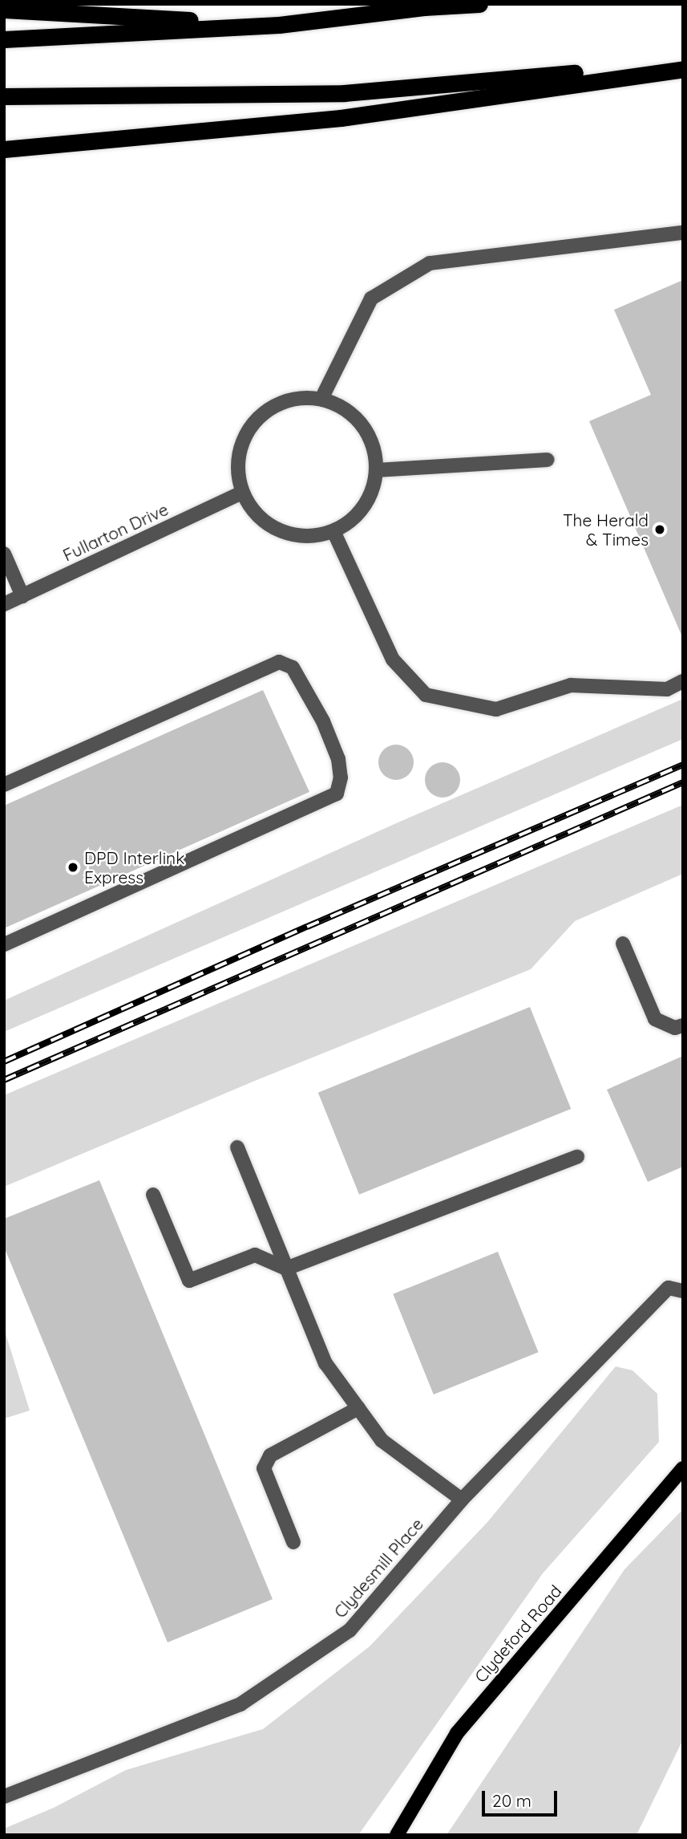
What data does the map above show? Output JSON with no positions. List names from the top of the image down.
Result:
{
  "streets": {
    "main road": ["Clydeford Road"],
    "street": ["Fullarton Drive", "Clydesmill Place"]
  },
  "places": ["The Herald & Times", "DPD Interlink Express"],
  "scale_bar": "20 m"
}
